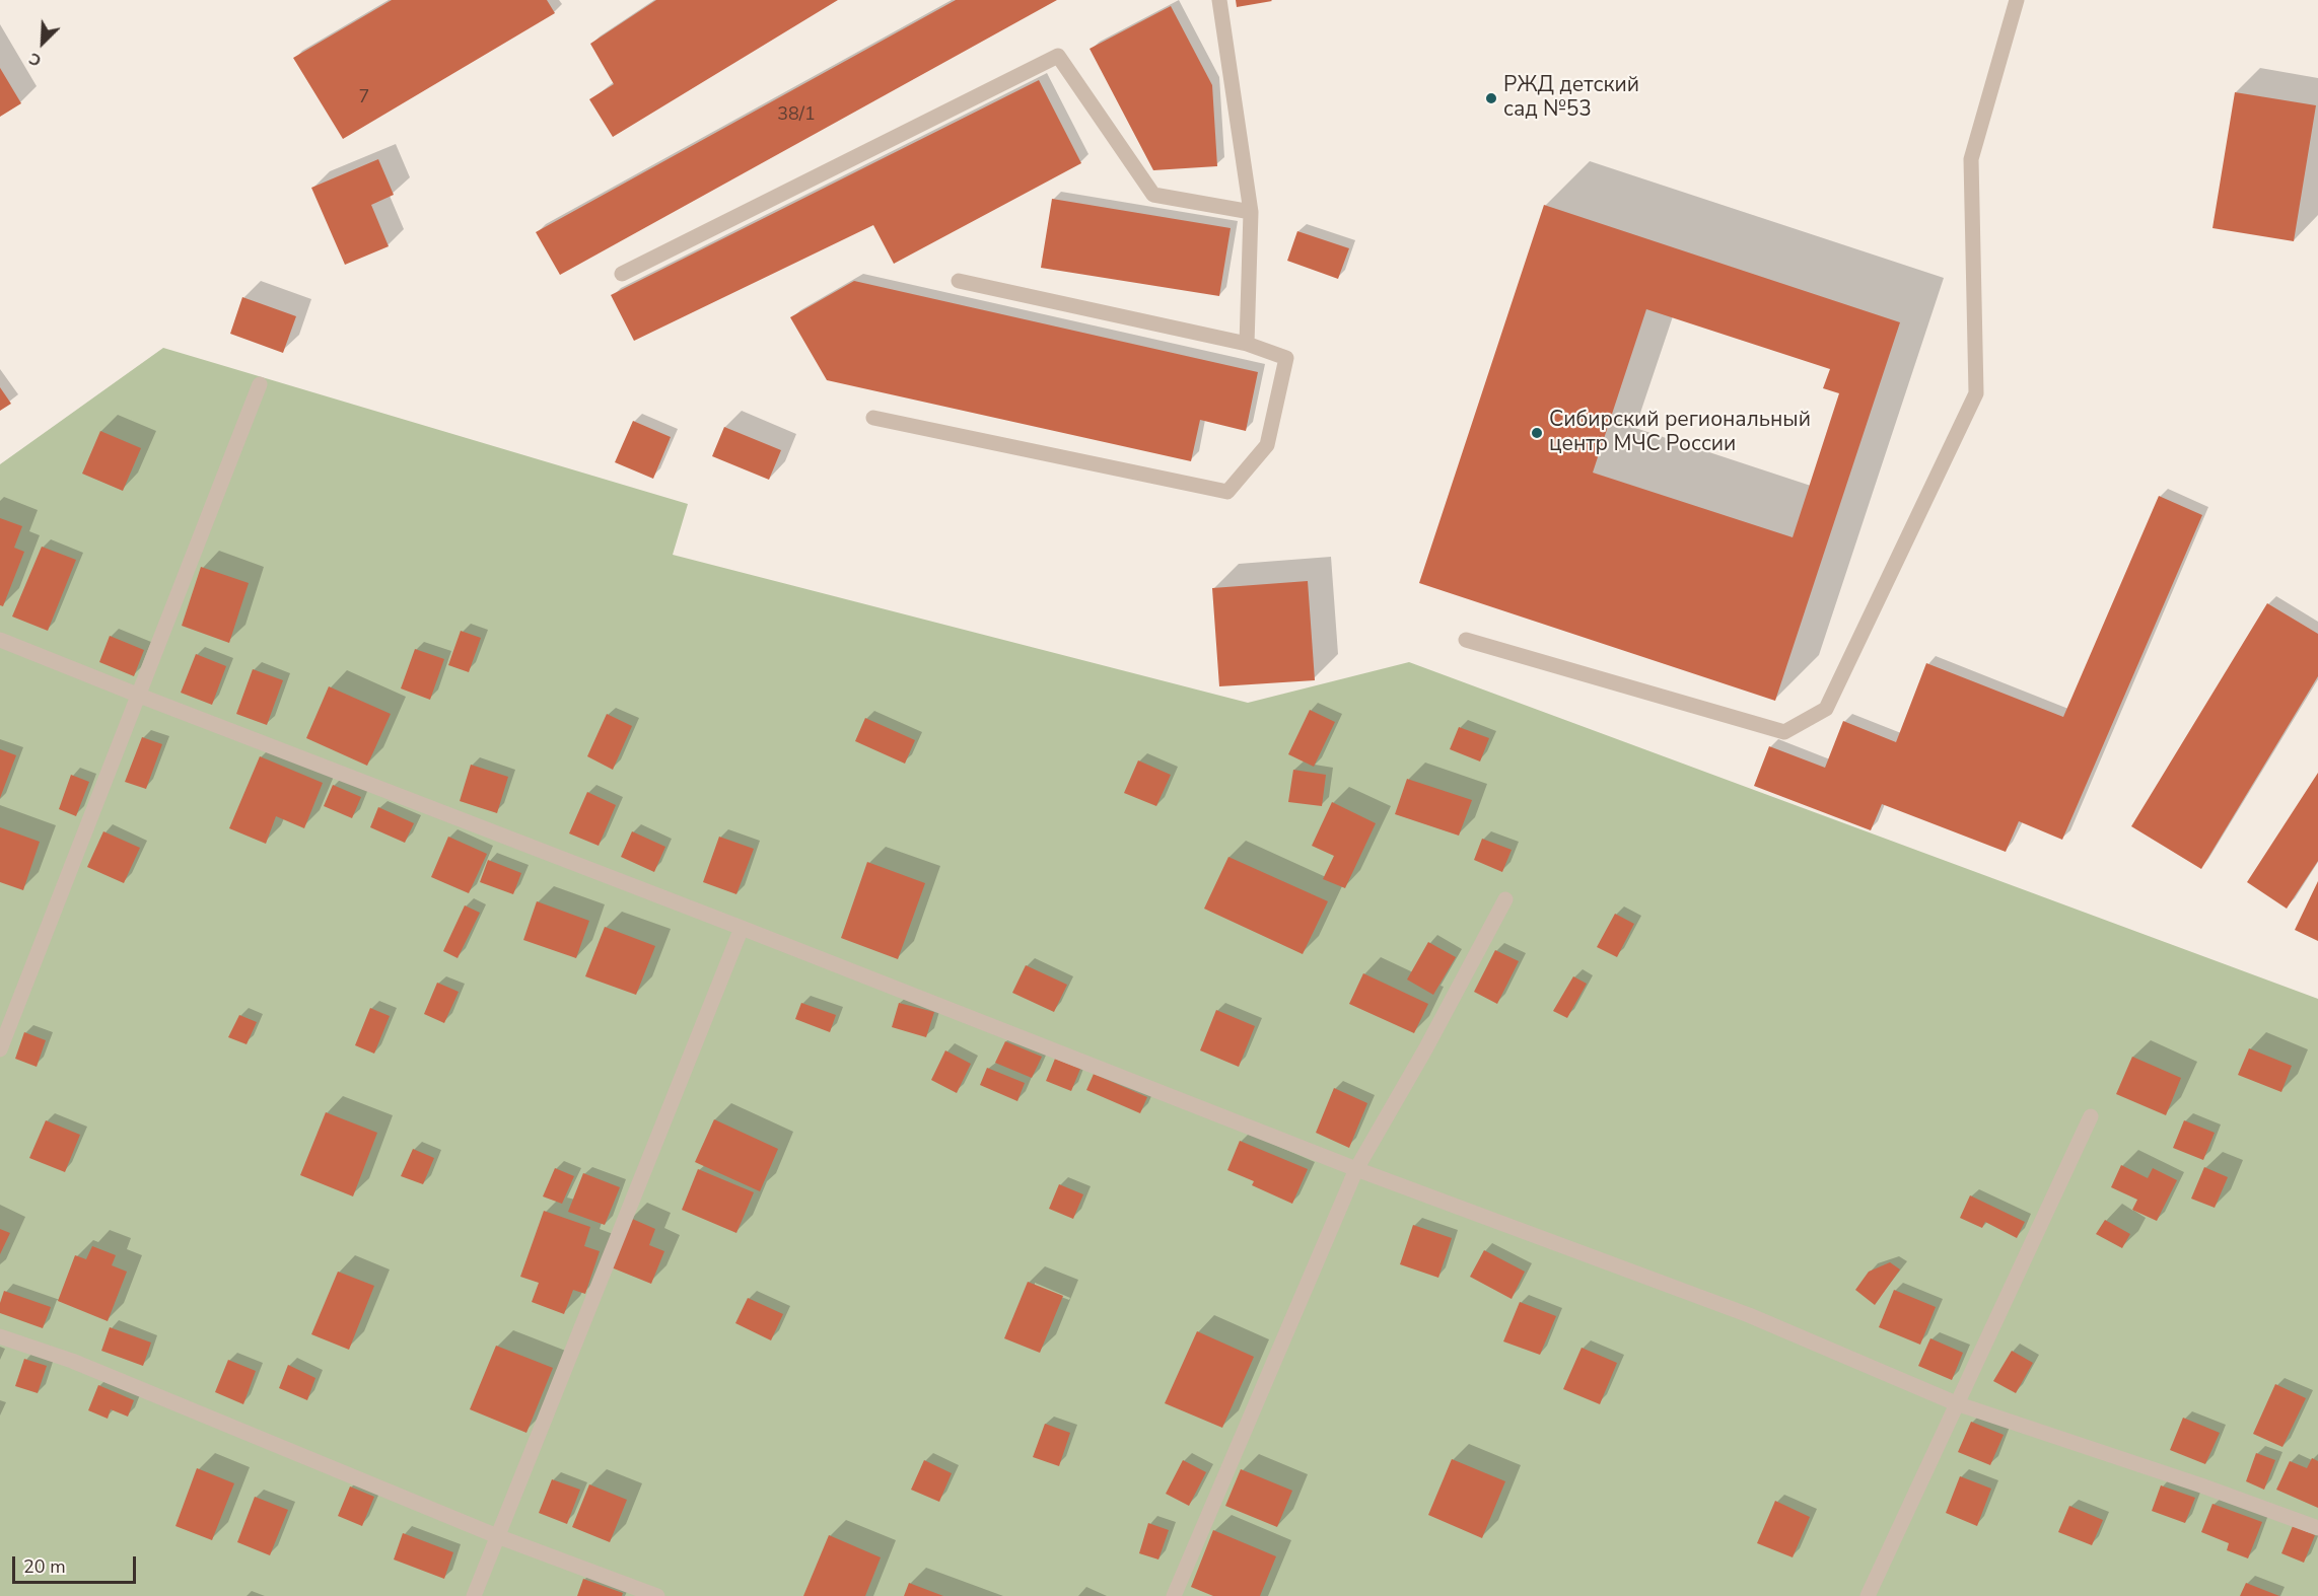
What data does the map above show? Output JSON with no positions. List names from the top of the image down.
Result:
{
  "places": ["РЖД детский сад №53", "Сибирский региональный центр МЧС России"],
  "house_numbers": ["7", "38/1"],
  "scale_bar": "20 m",
  "north": "bottom left"
}
